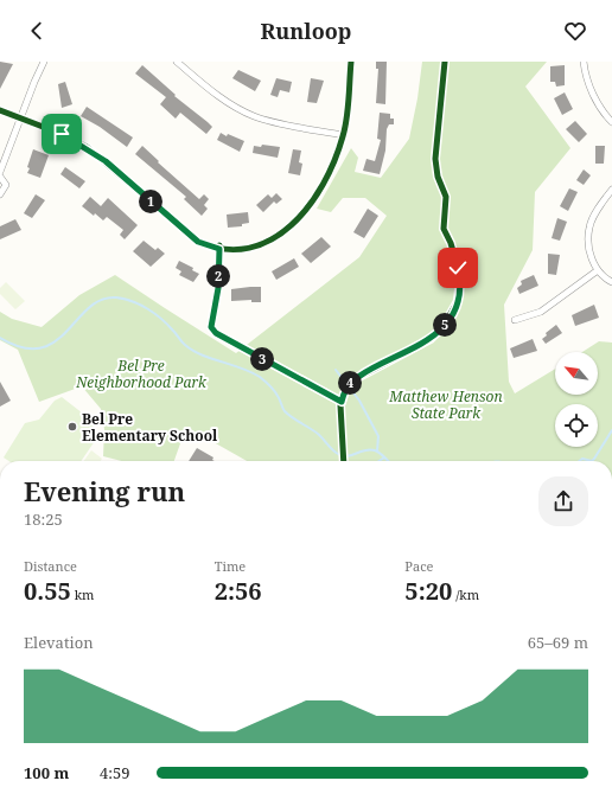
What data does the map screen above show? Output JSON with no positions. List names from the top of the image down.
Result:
{
  "parks": ["Bel Pre Neighborhood Park", "Matthew Henson State Park"],
  "places": ["Bel Pre Elementary School"],
  "north": "top left",
  "page": {
    "header": "Runloop",
    "pins": [
      "1",
      "2",
      "5",
      "3",
      "4"
    ],
    "heading": ["Evening run", "18:25"],
    "stats": [
      ["Distance", "0.55 km"],
      ["Time", "2:56"],
      ["Pace", "5:20 /km"]
    ],
    "chart": ["Elevation", "65–69 m"],
    "list": [
      {
        "name": "100 m",
        "note": "4:59"
      }
    ]
  }
}
